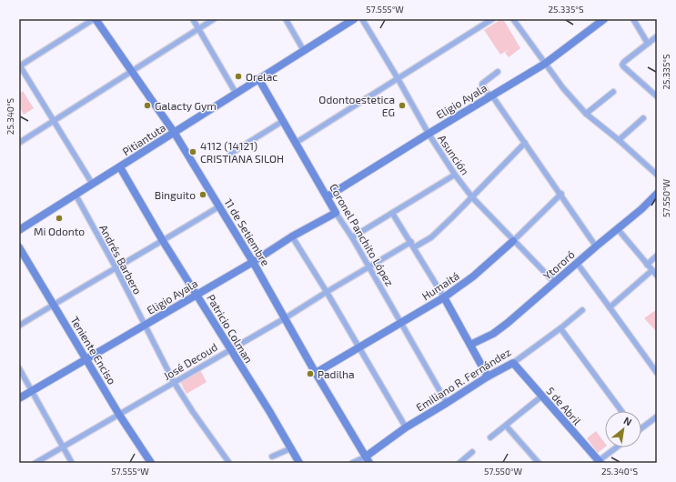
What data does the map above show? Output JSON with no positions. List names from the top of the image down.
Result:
{
  "streets": {
    "street": [
      "Eligio Ayala",
      "Pitiantuta",
      "Asunción",
      "11 de Setiembre",
      "Coronel Panchito López",
      "Andrés Barbero",
      "Ytororó",
      "Humaitá",
      "Patricio Colman",
      "Teniente Enciso",
      "José Decoud",
      "Emiliano R. Fernández",
      "5 de Abril"
    ]
  },
  "crossings": [
    ["Eligio Ayala", "Asunción"],
    ["Eligio Ayala", "11 de Setiembre"],
    ["Eligio Ayala", "Coronel Panchito López"],
    ["Eligio Ayala", "Andrés Barbero"],
    ["Eligio Ayala", "Patricio Colman"],
    ["Eligio Ayala", "Teniente Enciso"],
    ["Pitiantuta", "11 de Setiembre"],
    ["Pitiantuta", "Coronel Panchito López"],
    ["Pitiantuta", "Andrés Barbero"],
    ["Pitiantuta", "Patricio Colman"],
    ["Asunción", "Ytororó"],
    ["Asunción", "Humaitá"],
    ["11 de Setiembre", "Humaitá"],
    ["11 de Setiembre", "José Decoud"],
    ["11 de Setiembre", "Emiliano R. Fernández"],
    ["Coronel Panchito López", "Humaitá"],
    ["Coronel Panchito López", "José Decoud"],
    ["Coronel Panchito López", "Emiliano R. Fernández"],
    ["Andrés Barbero", "José Decoud"],
    ["Patricio Colman", "José Decoud"],
    ["Teniente Enciso", "José Decoud"],
    ["Emiliano R. Fernández", "5 de Abril"]
  ],
  "places": [
    "Orelac",
    "Galacty Gym",
    "Odontoestetica EG",
    "4112 (14121) CRISTIANA SILOH",
    "Binguito",
    "Mi Odonto",
    "Padilha"
  ],
  "north": "top right",
  "coordinates": [
    "57.555°W",
    "25.335°S",
    "25.340°S",
    "57.550°W"
  ]
}
